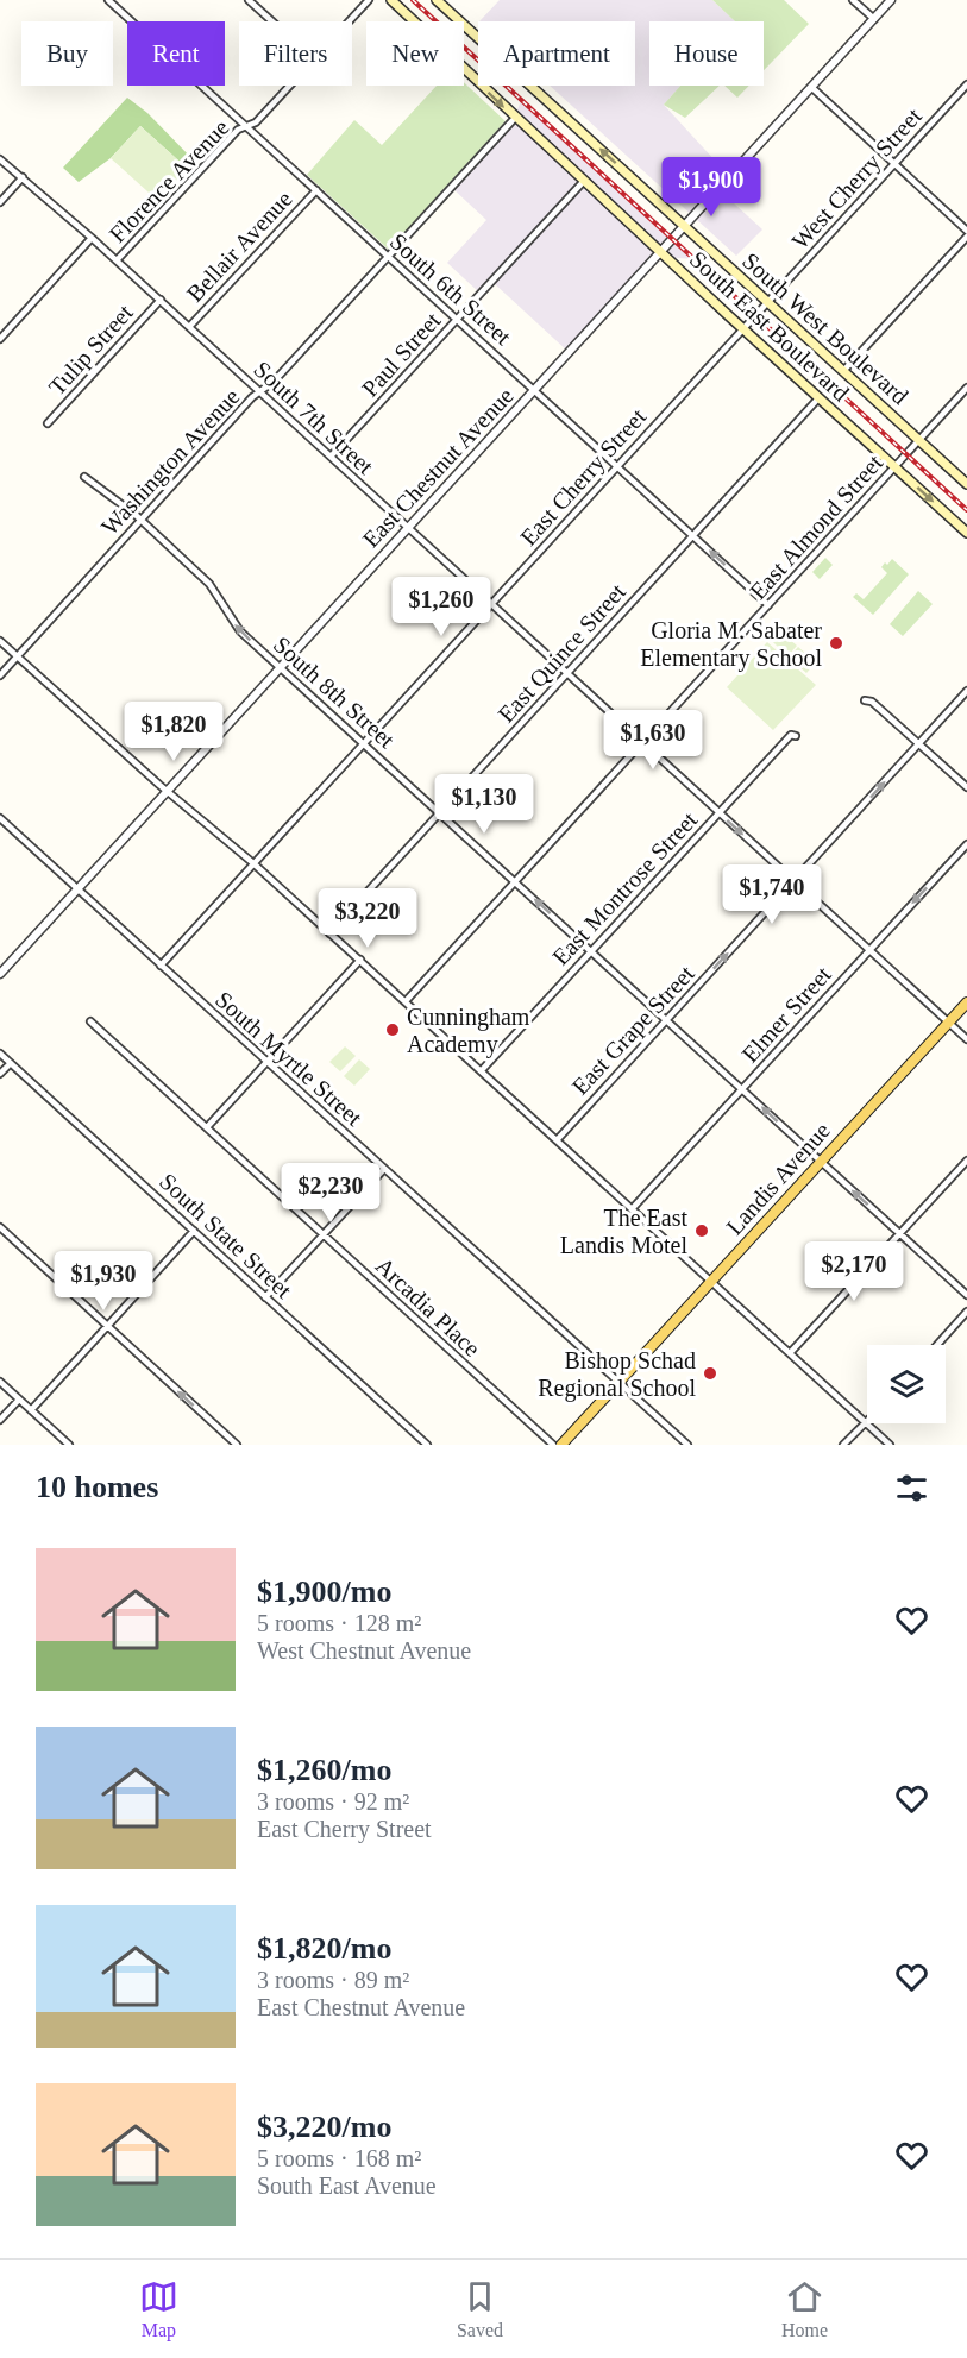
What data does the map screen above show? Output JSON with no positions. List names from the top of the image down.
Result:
{
  "streets": {
    "main road": ["South East Boulevard", "South West Boulevard", "Landis Avenue"],
    "street": [
      "West Cherry Street",
      "Florence Avenue",
      "Bellair Avenue",
      "South 6th Street",
      "Tulip Street",
      "Paul Street",
      "South 7th Street",
      "Washington Avenue",
      "East Chestnut Avenue",
      "East Cherry Street",
      "East Almond Street",
      "East Quince Street",
      "South 8th Street",
      "East Montrose Street",
      "Elmer Street",
      "East Grape Street",
      "South Myrtle Street",
      "South State Street",
      "Arcadia Place"
    ]
  },
  "crossings": [
    ["West Cherry Street", "South East Boulevard"],
    ["West Cherry Street", "South West Boulevard"],
    ["West Cherry Street", "East Cherry Street"],
    ["Florence Avenue", "South 6th Street"],
    ["Florence Avenue", "South 7th Street"],
    ["Bellair Avenue", "South 6th Street"],
    ["Bellair Avenue", "South 7th Street"],
    ["South 6th Street", "Paul Street"],
    ["South 6th Street", "Washington Avenue"],
    ["South 6th Street", "East Chestnut Avenue"],
    ["South 6th Street", "East Cherry Street"],
    ["South 6th Street", "East Almond Street"],
    ["South 6th Street", "East Quince Street"],
    ["South East Boulevard", "Paul Street"],
    ["South East Boulevard", "Washington Avenue"],
    ["South East Boulevard", "East Chestnut Avenue"],
    ["South East Boulevard", "East Cherry Street"],
    ["South East Boulevard", "East Almond Street"],
    ["South East Boulevard", "East Quince Street"],
    ["South West Boulevard", "East Chestnut Avenue"],
    ["South West Boulevard", "East Almond Street"],
    ["Tulip Street", "South 7th Street"],
    ["Paul Street", "South 7th Street"],
    ["South 7th Street", "Washington Avenue"],
    ["South 7th Street", "East Chestnut Avenue"],
    ["South 7th Street", "East Cherry Street"],
    ["South 7th Street", "East Almond Street"],
    ["South 7th Street", "East Quince Street"],
    ["South 7th Street", "East Montrose Street"],
    ["South 7th Street", "Elmer Street"],
    ["South 7th Street", "East Grape Street"],
    ["South 7th Street", "Landis Avenue"],
    ["Washington Avenue", "South 8th Street"],
    ["East Chestnut Avenue", "South 8th Street"],
    ["East Chestnut Avenue", "South Myrtle Street"],
    ["East Cherry Street", "South 8th Street"],
    ["East Cherry Street", "South Myrtle Street"],
    ["East Almond Street", "South 8th Street"],
    ["East Quince Street", "South 8th Street"],
    ["South 8th Street", "East Montrose Street"],
    ["South 8th Street", "Elmer Street"],
    ["South 8th Street", "East Grape Street"],
    ["South 8th Street", "Landis Avenue"],
    ["South Myrtle Street", "Landis Avenue"]
  ],
  "one_way": ["South West Boulevard", "South 8th Street", "East Grape Street"],
  "places": [
    "Gloria M. Sabater Elementary School",
    "Cunningham Academy",
    "The East Landis Motel",
    "Bishop Schad Regional School"
  ],
  "page": {
    "chip": [
      "Buy",
      "Rent",
      "Filters",
      "New",
      "Apartment",
      "House"
    ],
    "price": [
      "$1,900",
      "$1,260",
      "$1,820",
      "$1,630",
      "$1,130",
      "$1,740",
      "$3,220",
      "$2,230",
      "$2,170",
      "$1,930"
    ],
    "heading": "10 homes",
    "list": [
      {
        "name": "$1,900/mo",
        "note": "5 rooms · 128 m² · West Chestnut Avenue"
      },
      {
        "name": "$1,260/mo",
        "note": "3 rooms · 92 m² · East Cherry Street"
      },
      {
        "name": "$1,820/mo",
        "note": "3 rooms · 89 m² · East Chestnut Avenue"
      },
      {
        "name": "$3,220/mo",
        "note": "5 rooms · 168 m² · South East Avenue"
      }
    ],
    "tabs": ["Map", "Saved", "Home"]
  }
}
